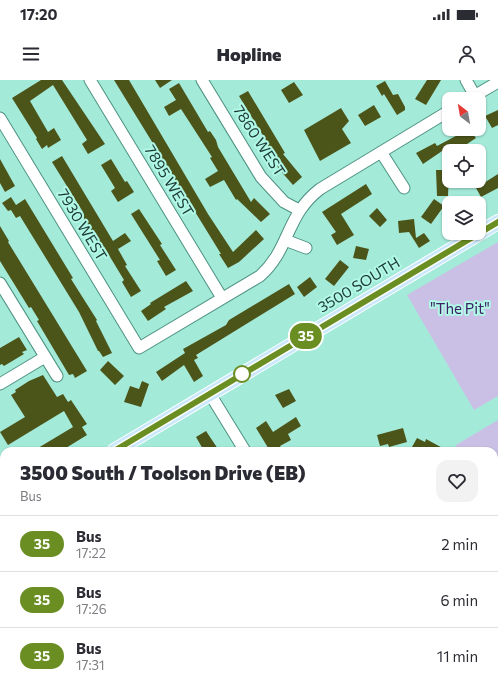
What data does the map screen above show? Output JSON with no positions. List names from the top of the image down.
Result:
{
  "streets": {
    "main road": ["3500 SOUTH"],
    "street": ["7860 WEST", "7895 WEST", "7930 WEST"]
  },
  "crossings": [
    ["7895 WEST", "7930 WEST"]
  ],
  "parks": ["\"The Pit\""],
  "lines": ["bus line 35"],
  "north": "top left",
  "page": {
    "status": "17:20",
    "header": "Hopline",
    "on_map": "35",
    "heading": ["3500 South / Toolson Drive (EB)", "Bus"],
    "list": [
      {
        "mark": "35",
        "name": "Bus",
        "note": "17:22",
        "value": "2 min"
      },
      {
        "mark": "35",
        "name": "Bus",
        "note": "17:26",
        "value": "6 min"
      },
      {
        "mark": "35",
        "name": "Bus",
        "note": "17:31",
        "value": "11 min"
      }
    ]
  }
}
